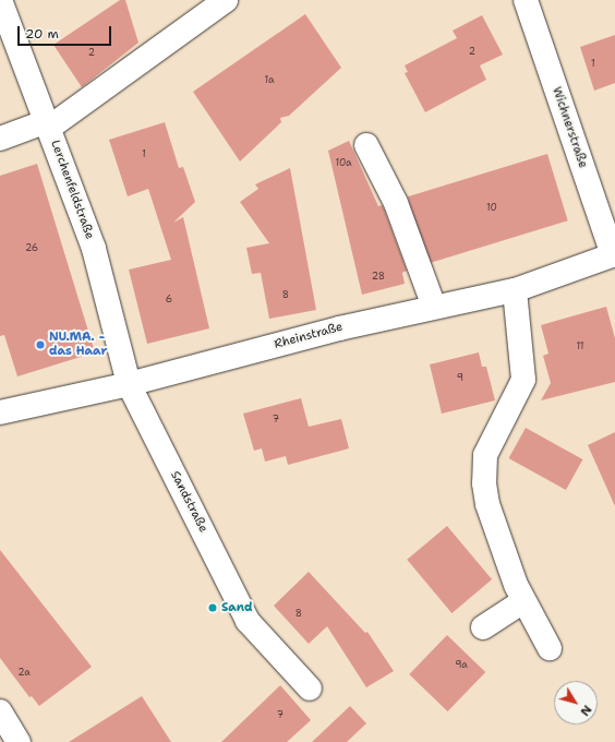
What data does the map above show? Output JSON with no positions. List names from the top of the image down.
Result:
{
  "streets": {
    "street": [
      "Wichnerstraße",
      "Lerchenfeldstraße",
      "Rheinstraße",
      "Sandstraße"
    ]
  },
  "crossings": [
    ["Wichnerstraße", "Rheinstraße"],
    ["Lerchenfeldstraße", "Rheinstraße"],
    ["Lerchenfeldstraße", "Sandstraße"],
    ["Rheinstraße", "Sandstraße"]
  ],
  "places": ["NU.MA. - das Haar", "Sand"],
  "house_numbers": [
    "2",
    "2",
    "1",
    "1a",
    "1",
    "10a",
    "10",
    "26",
    "28",
    "8",
    "6",
    "11",
    "9",
    "7",
    "8",
    "9a",
    "2a",
    "7"
  ],
  "scale_bar": "20 m",
  "north": "bottom right"
}
